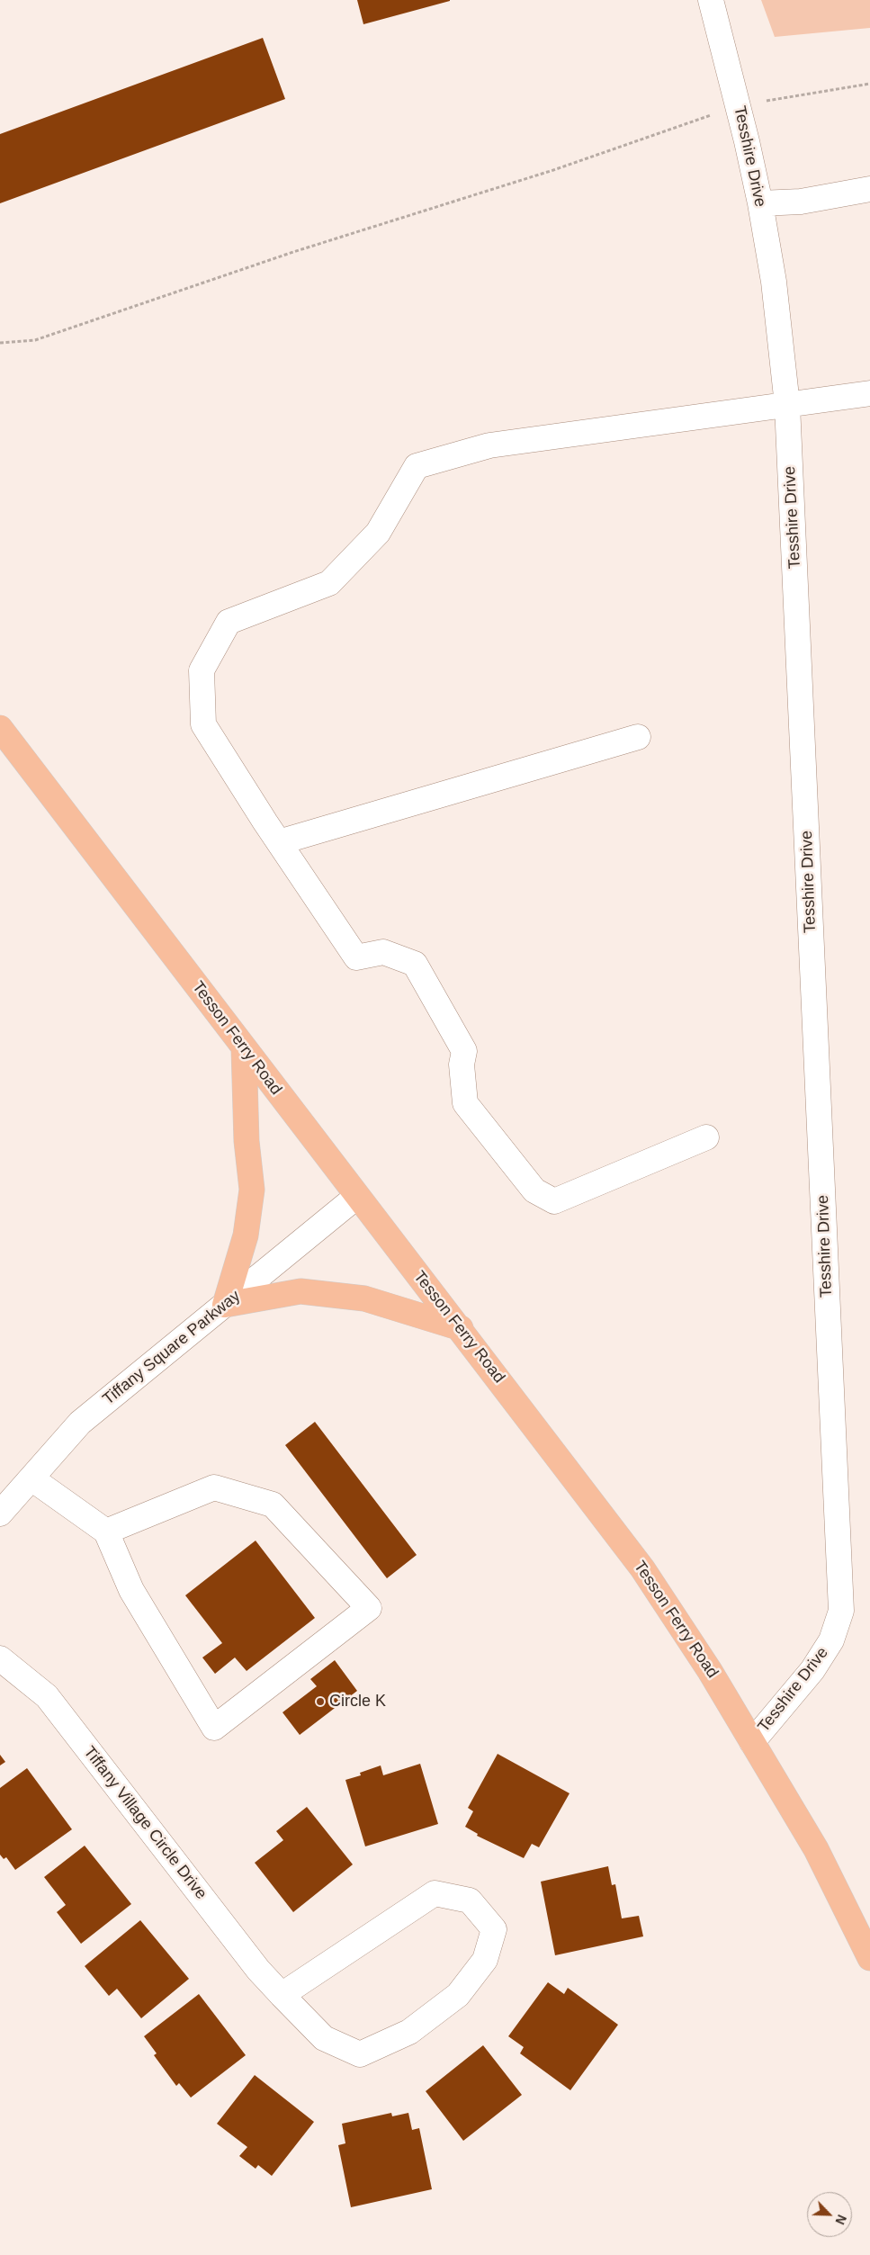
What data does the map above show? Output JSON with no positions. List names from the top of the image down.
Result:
{
  "streets": {
    "main road": ["Tesson Ferry Road"],
    "street": ["Tesshire Drive", "Tiffany Square Parkway", "Tiffany Village Circle Drive"]
  },
  "crossings": [
    ["Tesshire Drive", "Tesson Ferry Road"],
    ["Tesson Ferry Road", "Tiffany Square Parkway"]
  ],
  "places": ["Circle K"],
  "north": "bottom right"
}
